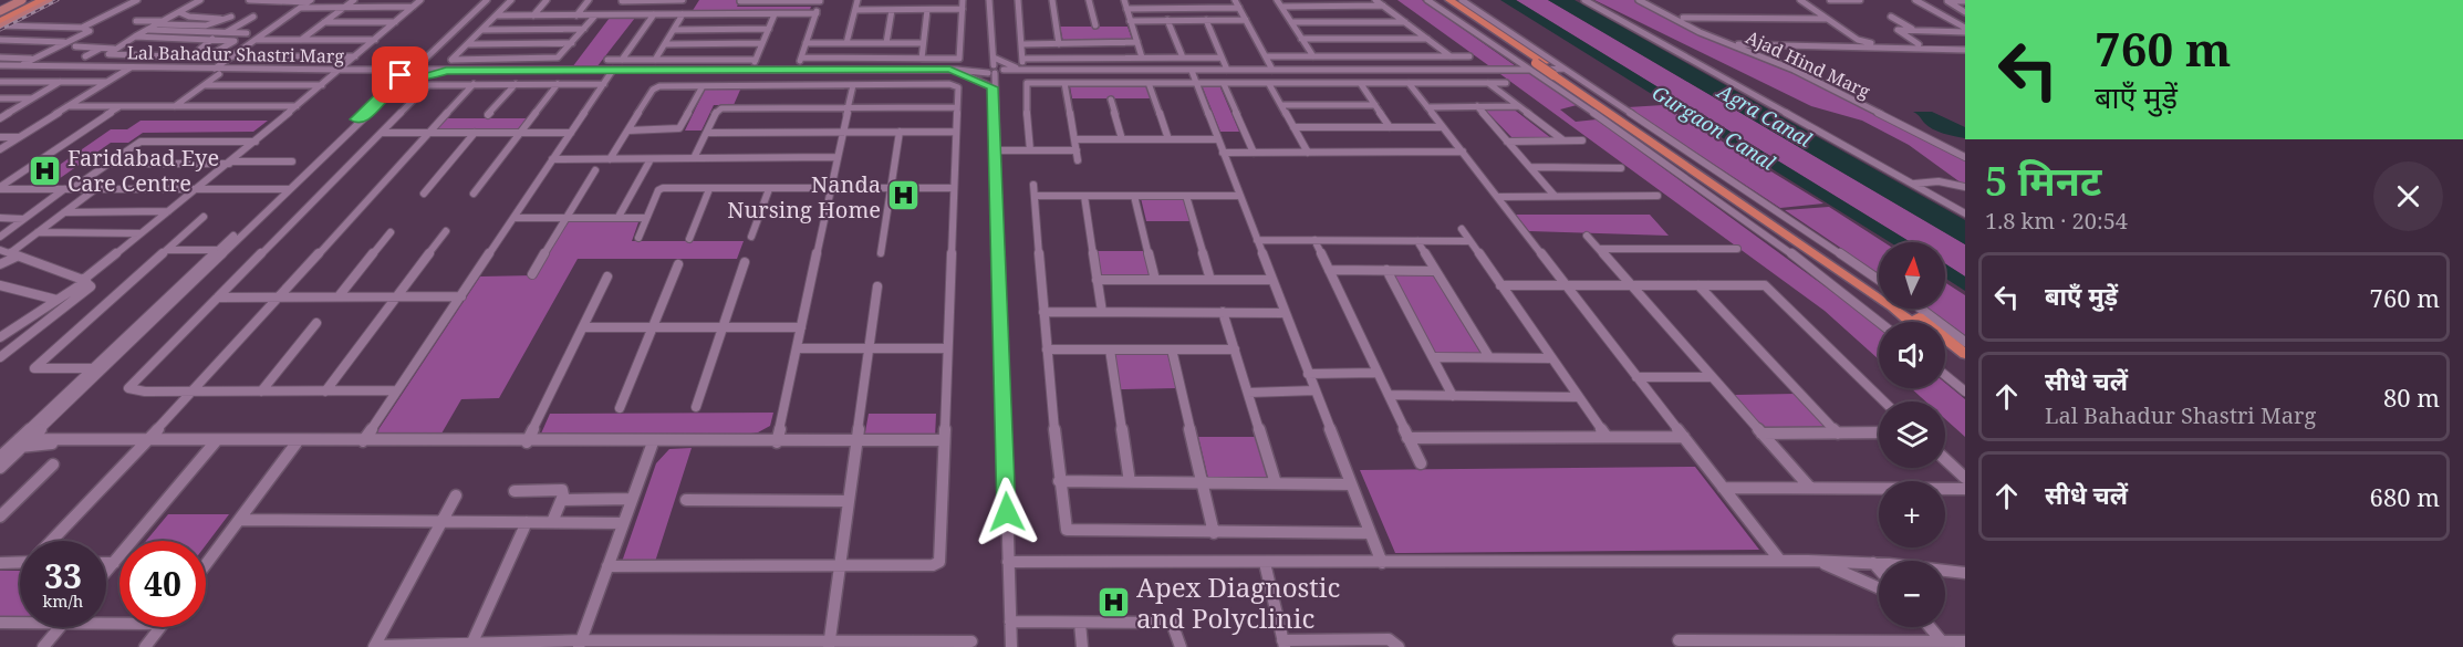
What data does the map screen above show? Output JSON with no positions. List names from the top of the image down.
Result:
{
  "streets": {
    "street": ["Lal Bahadur Shastri Marg", "Ajad Hind Marg"]
  },
  "water": ["Agra Canal", "Gurgaon Canal"],
  "places": {
    "hospital": ["Faridabad Eye Care Centre", "Nanda Nursing Home", "Apex Diagnostic and Polyclinic"]
  },
  "north": "top",
  "page": {
    "turn": ["760 m", "बाएँ मुड़ें"],
    "heading": ["5 मिनट", "1.8 km · 20:54"],
    "map_buttons": ["+", "−"],
    "list": [
      {
        "name": "बाएँ मुड़ें",
        "value": "760 m"
      },
      {
        "name": "सीधे चलें",
        "note": "Lal Bahadur Shastri Marg",
        "value": "80 m"
      },
      {
        "name": "सीधे चलें",
        "value": "680 m"
      }
    ],
    "speed": "33 km/h",
    "limit": "40"
  }
}
